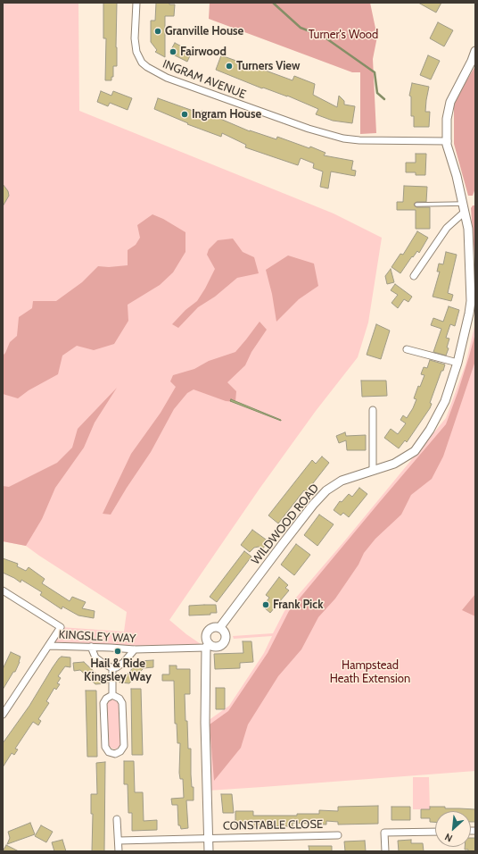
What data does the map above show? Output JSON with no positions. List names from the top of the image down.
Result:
{
  "streets": {
    "street": [
      "INGRAM AVENUE",
      "WILDWOOD ROAD",
      "KINGSLEY WAY",
      "CONSTABLE CLOSE"
    ]
  },
  "crossings": [
    ["INGRAM AVENUE", "WILDWOOD ROAD"],
    ["WILDWOOD ROAD", "KINGSLEY WAY"]
  ],
  "parks": ["Turner's Wood", "Hampstead Heath Extension"],
  "places": [
    "Granville House",
    "Fairwood",
    "Turners View",
    "Ingram House",
    "Frank Pick",
    "Hail & Ride Kingsley Way"
  ],
  "north": "bottom left"
}
